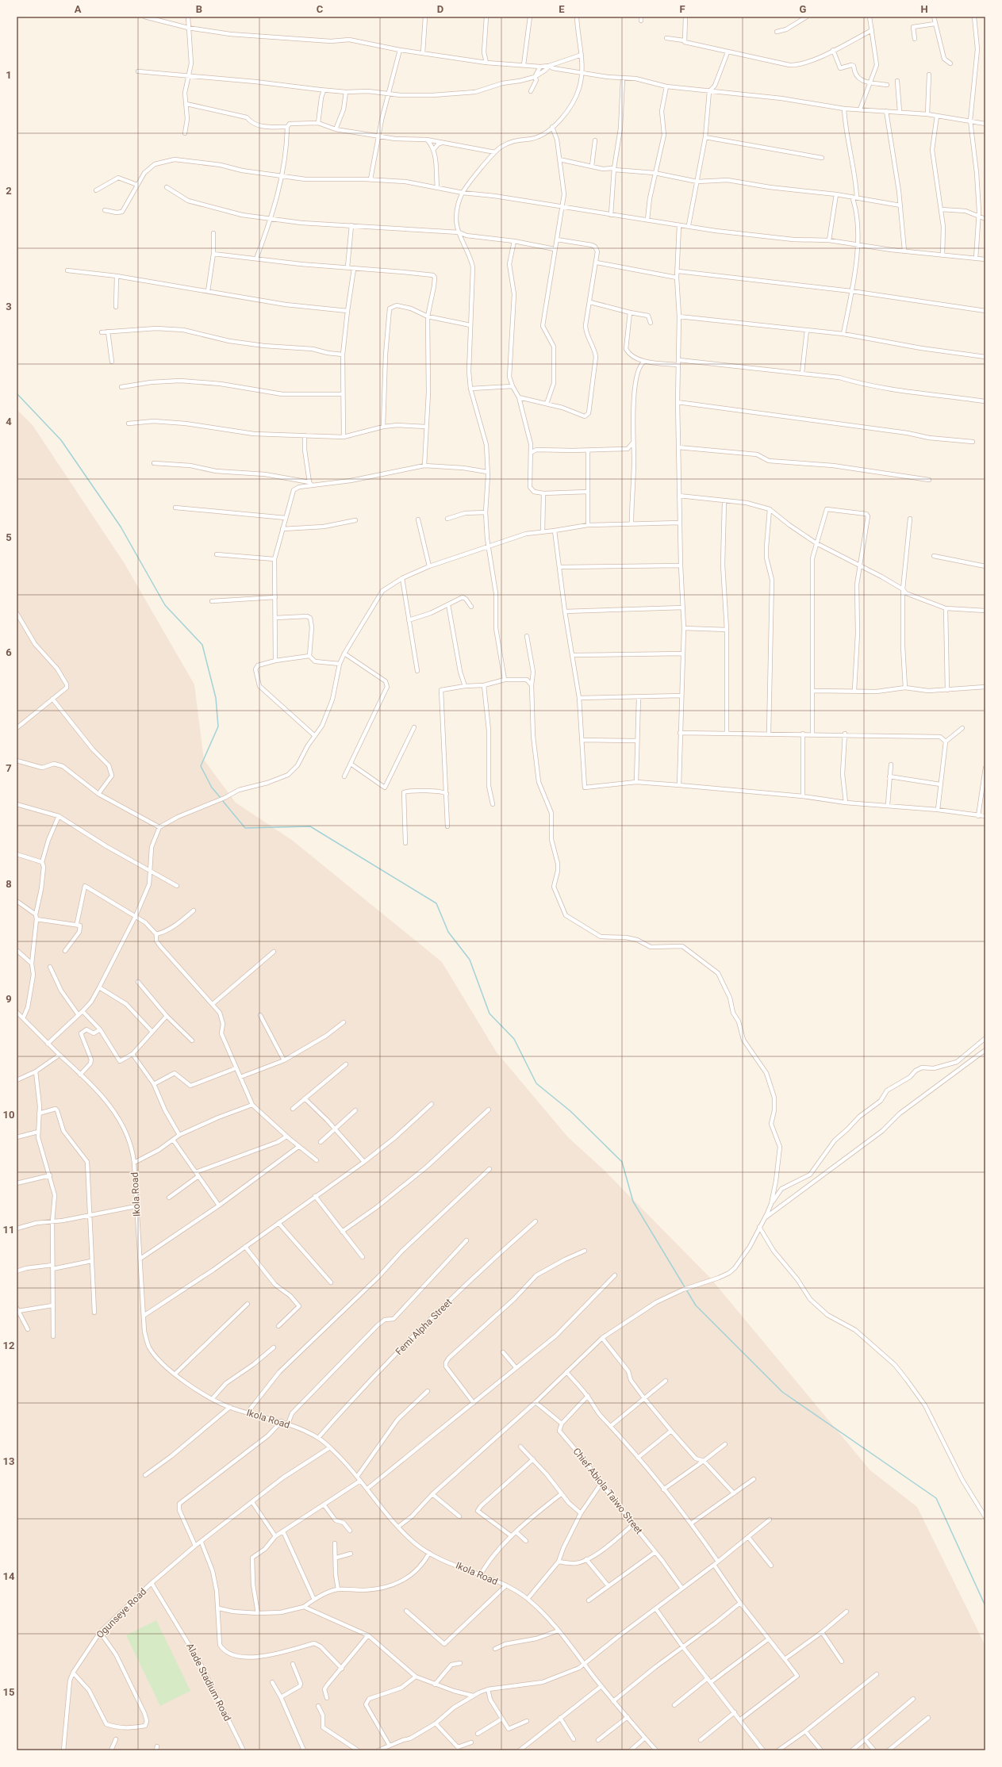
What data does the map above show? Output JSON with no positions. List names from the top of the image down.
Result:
{
  "streets": {
    "street": [
      "Ikola Road",
      "Femi Alpha Street",
      "Chief Abiola Taiwo Street",
      "Ogunseye Road",
      "Alade Stadium Road"
    ]
  },
  "crossings": [
    ["Ikola Road", "Femi Alpha Street"],
    ["Ikola Road", "Ogunseye Road"],
    ["Ogunseye Road", "Alade Stadium Road"]
  ],
  "grid": {
    "columns": [
      "A",
      "B",
      "C",
      "D",
      "E",
      "F",
      "G",
      "H"
    ],
    "rows": [
      "1",
      "2",
      "3",
      "4",
      "5",
      "6",
      "7",
      "8",
      "9",
      "10",
      "11",
      "12",
      "13",
      "14",
      "15"
    ]
  }
}
